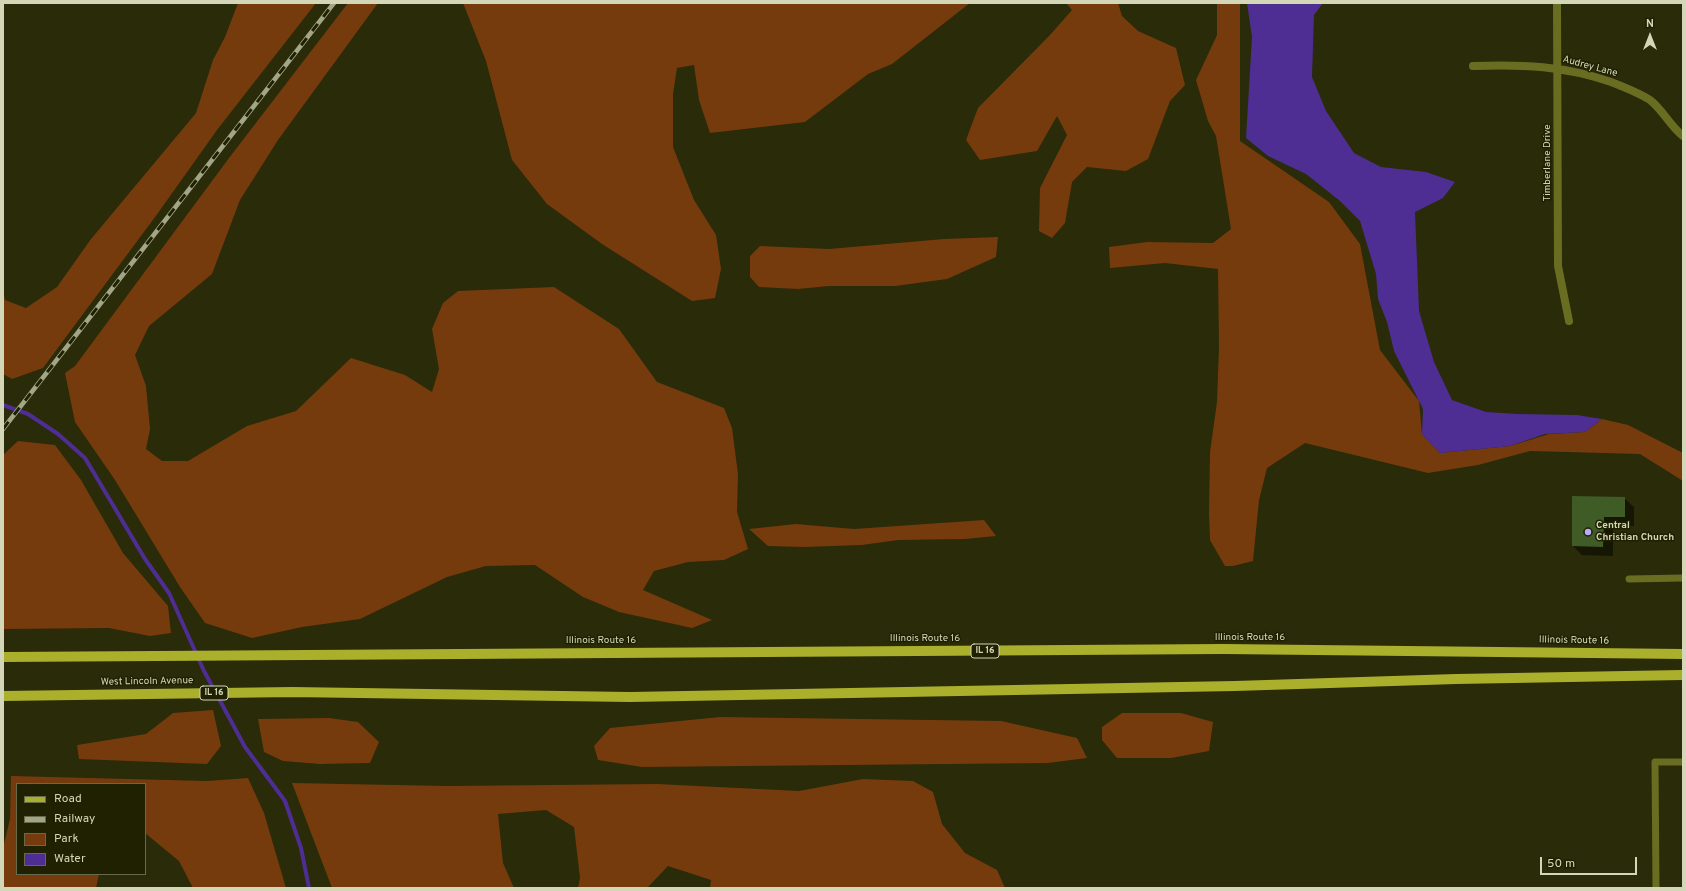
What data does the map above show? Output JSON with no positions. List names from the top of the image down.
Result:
{
  "streets": {
    "main road": ["Illinois Route 16", "IL 16", "West Lincoln Avenue"],
    "street": ["Audrey Lane", "Timberlane Drive"]
  },
  "crossings": [
    ["Audrey Lane", "Timberlane Drive"]
  ],
  "places": ["Central Christian Church"],
  "legend": [
    "Road",
    "Railway",
    "Park",
    "Water"
  ],
  "scale_bar": "50 m",
  "north": "top"
}
